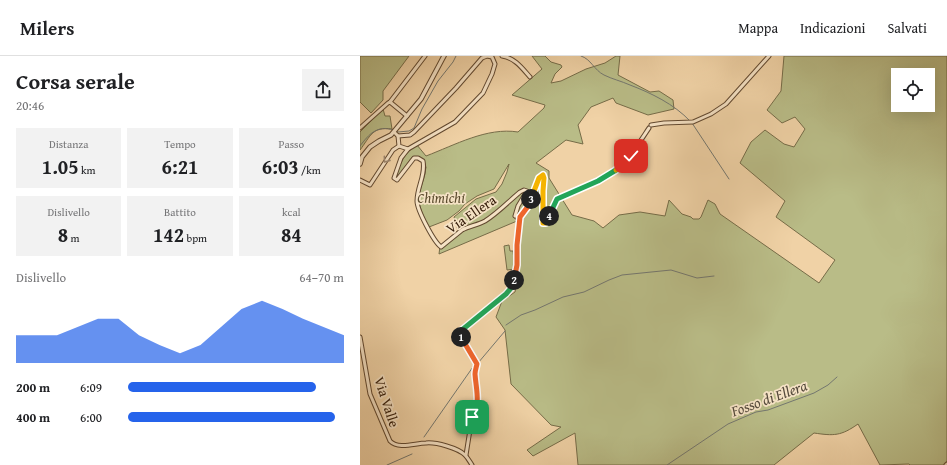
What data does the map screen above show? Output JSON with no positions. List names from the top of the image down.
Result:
{
  "streets": {
    "street": ["Via Ellera", "Via Valle"]
  },
  "crossings": [
    ["Via Ellera", "Via Valle"]
  ],
  "water": ["Fosso di Ellera"],
  "parks": ["Chimichi"],
  "page": {
    "header": "Milers",
    "nav": ["Mappa", "Indicazioni", "Salvati"],
    "heading": ["Corsa serale", "20:46"],
    "stats": [
      ["Distanza", "1.05 km"],
      ["Tempo", "6:21"],
      ["Passo", "6:03 /km"],
      ["Dislivello", "8 m"],
      ["Battito", "142 bpm"],
      ["kcal", "84"]
    ],
    "pins": [
      "3",
      "4",
      "2",
      "1"
    ],
    "chart": ["Dislivello", "64–70 m"],
    "list": [
      {
        "name": "200 m",
        "note": "6:09"
      },
      {
        "name": "400 m",
        "note": "6:00"
      }
    ]
  }
}
